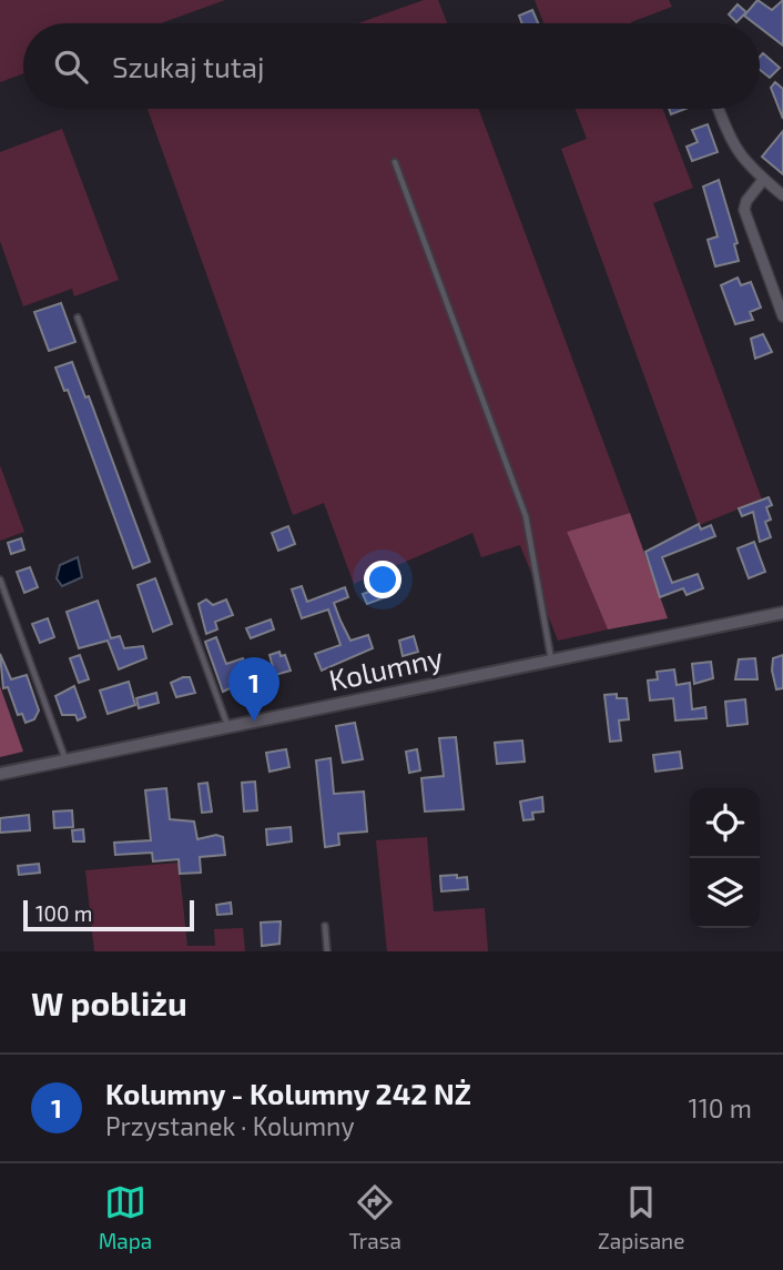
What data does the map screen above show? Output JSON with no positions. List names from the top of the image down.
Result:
{
  "streets": {
    "street": ["Kolumny"]
  },
  "scale_bar": "100 m",
  "page": {
    "search": "Szukaj tutaj",
    "pins": "1",
    "scale": "100 m",
    "heading": "W pobliżu",
    "list": [
      {
        "mark": "1",
        "name": "Kolumny - Kolumny 242 NŻ",
        "note": "Przystanek · Kolumny",
        "value": "110 m"
      }
    ],
    "nav": ["Mapa", "Trasa", "Zapisane"]
  }
}
